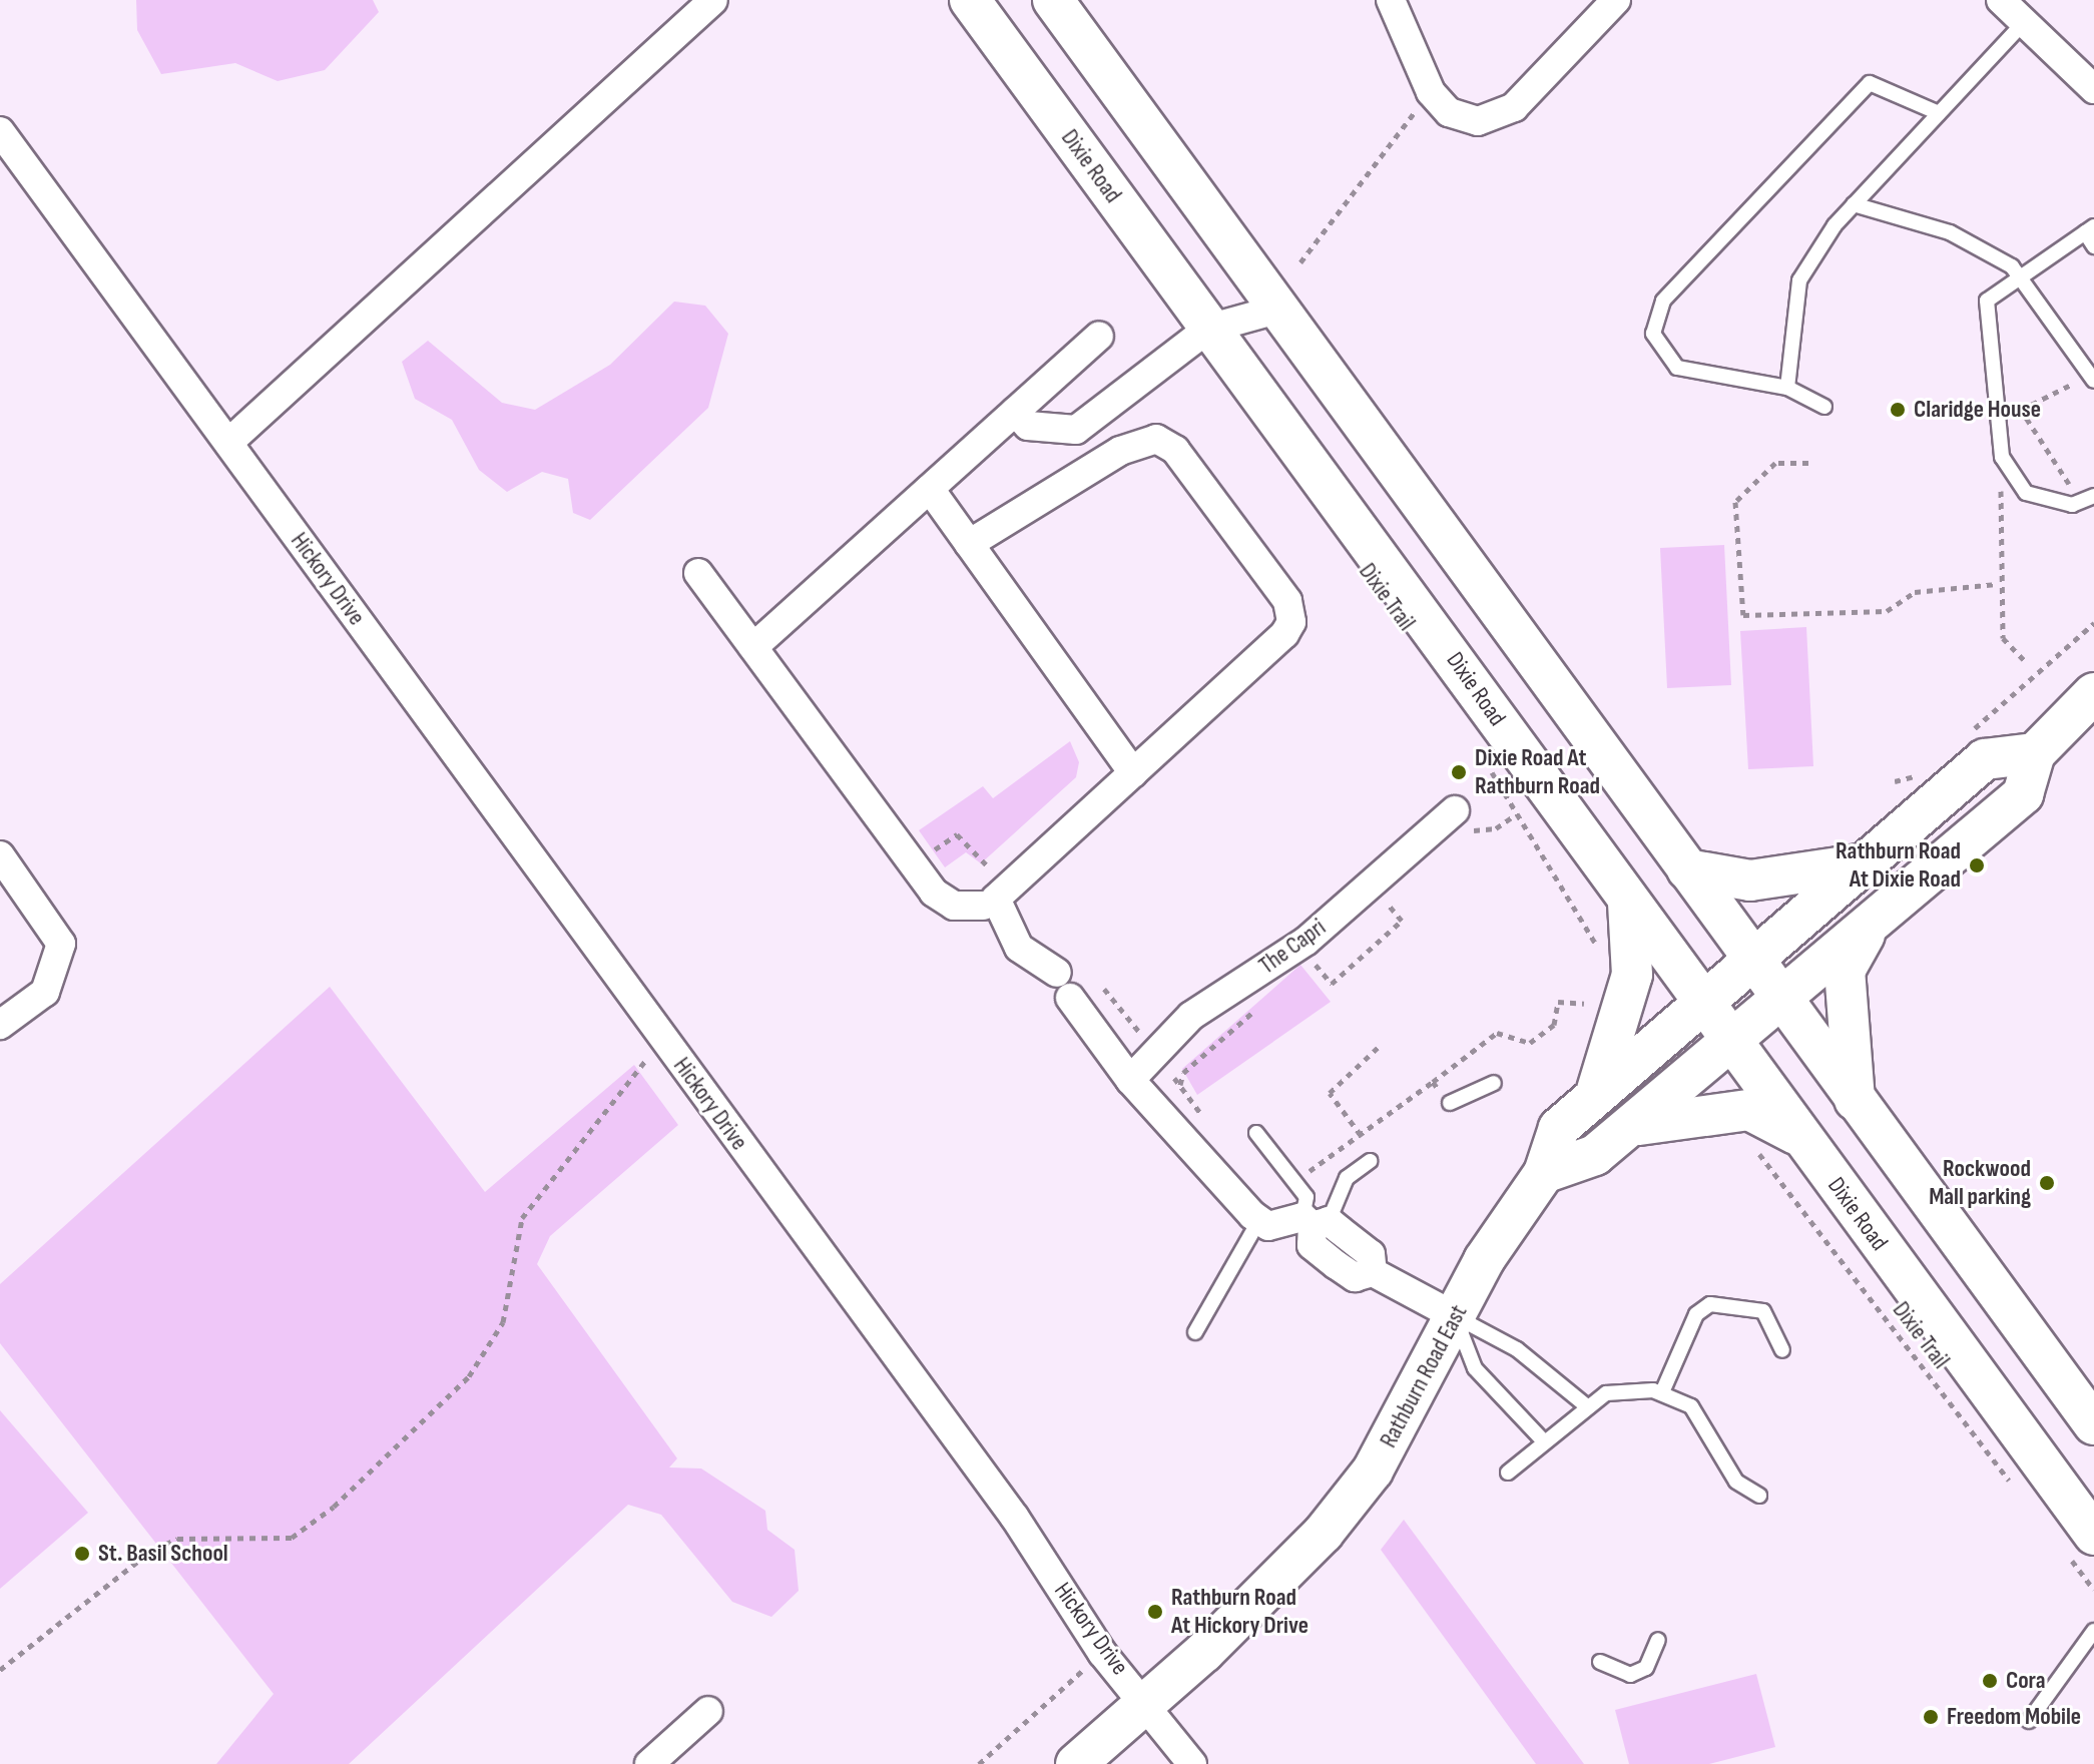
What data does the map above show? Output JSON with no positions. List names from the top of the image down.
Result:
{
  "streets": {
    "main road": ["Dixie Road", "Rathburn Road East"],
    "street": ["Hickory Drive", "The Capri"],
    "path": ["Dixie Trail"]
  },
  "crossings": [
    ["Dixie Road", "Rathburn Road East"],
    ["Hickory Drive", "Rathburn Road East"]
  ],
  "places": [
    "Claridge House",
    "Dixie Road At Rathburn Road",
    "Rathburn Road At Dixie Road",
    "Rockwood Mall parking",
    "St. Basil School",
    "Rathburn Road At Hickory Drive",
    "Cora",
    "Freedom Mobile"
  ]
}
